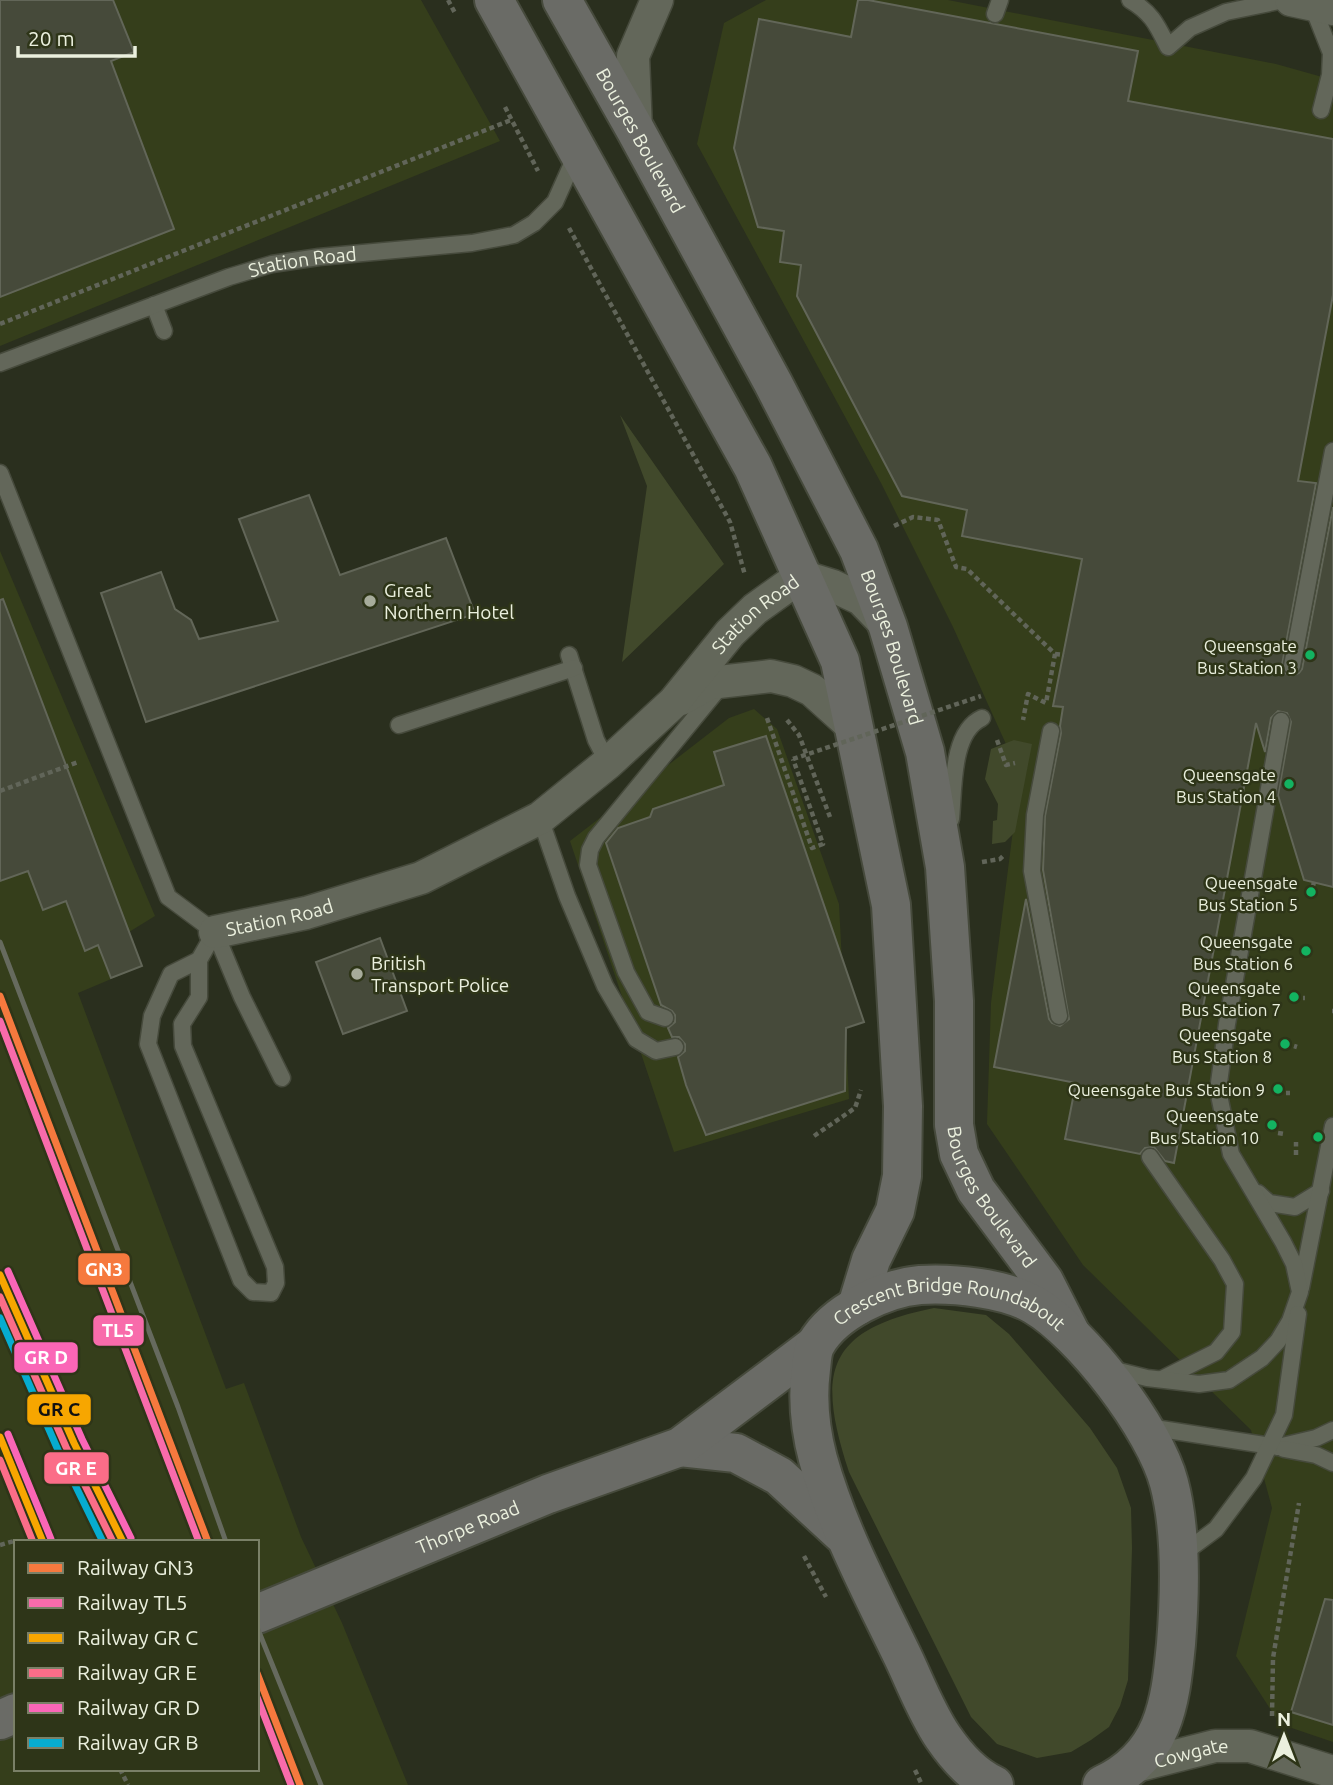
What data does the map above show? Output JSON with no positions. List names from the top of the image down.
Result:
{
  "streets": {
    "main road": ["Bourges Boulevard", "Crescent Bridge Roundabout", "Thorpe Road"],
    "street": ["Station Road", "Cowgate"]
  },
  "crossings": [
    ["Bourges Boulevard", "Station Road"],
    ["Bourges Boulevard", "Crescent Bridge Roundabout"],
    ["Crescent Bridge Roundabout", "Thorpe Road"],
    ["Crescent Bridge Roundabout", "Cowgate"]
  ],
  "places": [
    "Great Northern Hotel",
    "Queensgate Bus Station 3",
    "Queensgate Bus Station 4",
    "Queensgate Bus Station 5",
    "Queensgate Bus Station 6",
    "British Transport Police",
    "Queensgate Bus Station 7",
    "Queensgate Bus Station 8",
    "Queensgate Bus Station 9",
    "Queensgate Bus Station 10"
  ],
  "lines": ["rail line GN3", "rail line TL5"],
  "legend": [
    "Railway GN3",
    "Railway TL5",
    "Railway GR C",
    "Railway GR E",
    "Railway GR D",
    "Railway GR B"
  ],
  "scale_bar": "20 m",
  "north": "top"
}
